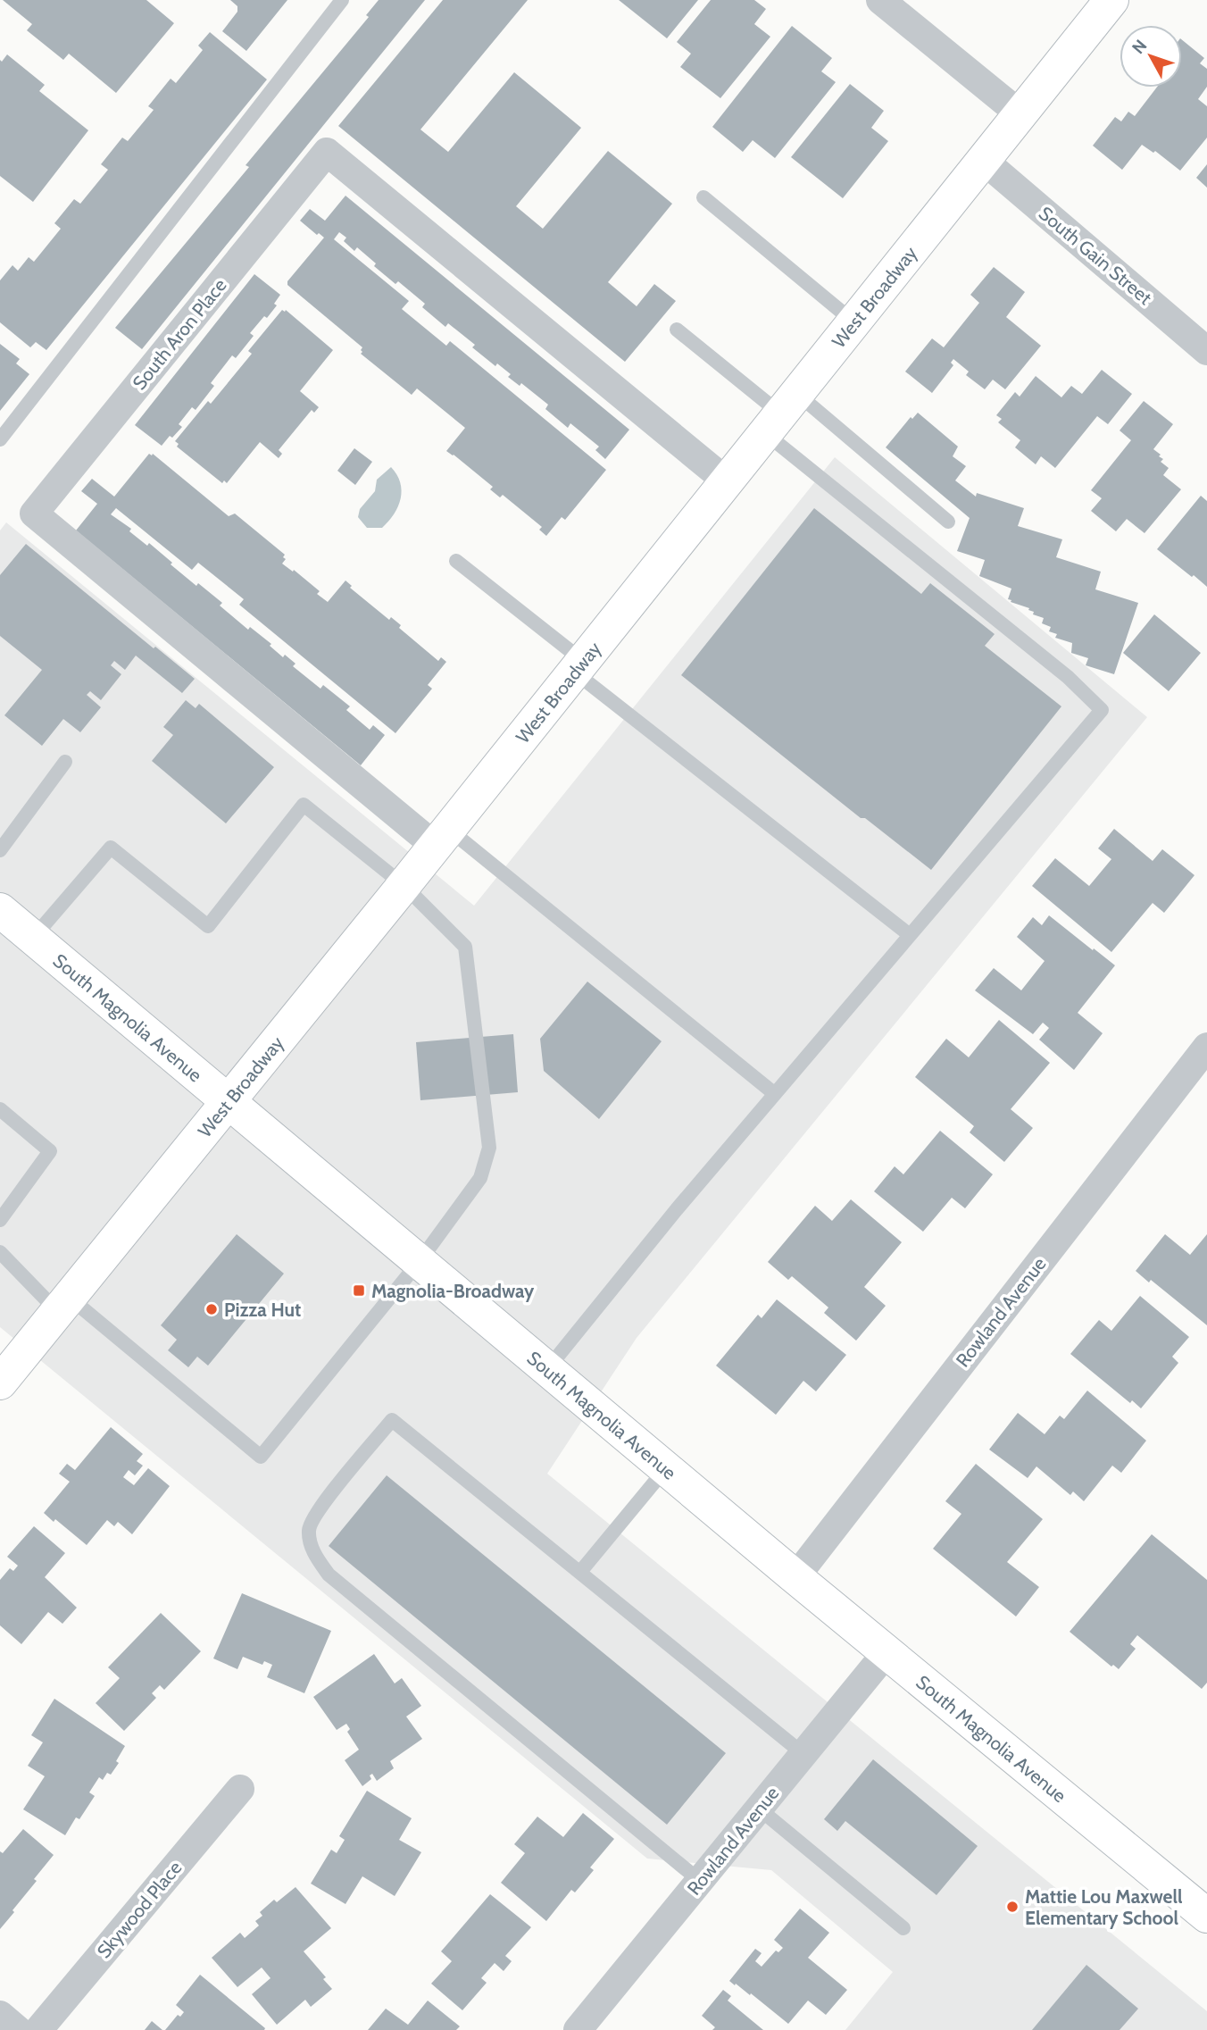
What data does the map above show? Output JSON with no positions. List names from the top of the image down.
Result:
{
  "streets": {
    "main road": ["West Broadway", "South Magnolia Avenue"],
    "street": [
      "South Gain Street",
      "South Aron Place",
      "Rowland Avenue",
      "Skywood Place"
    ]
  },
  "crossings": [
    ["South Gain Street", "West Broadway"],
    ["West Broadway", "South Aron Place"],
    ["West Broadway", "South Magnolia Avenue"],
    ["South Magnolia Avenue", "Rowland Avenue"]
  ],
  "places": {
    "transit": ["Magnolia-Broadway"],
    "other": ["Pizza Hut", "Mattie Lou Maxwell Elementary School"]
  },
  "north": "top left"
}
